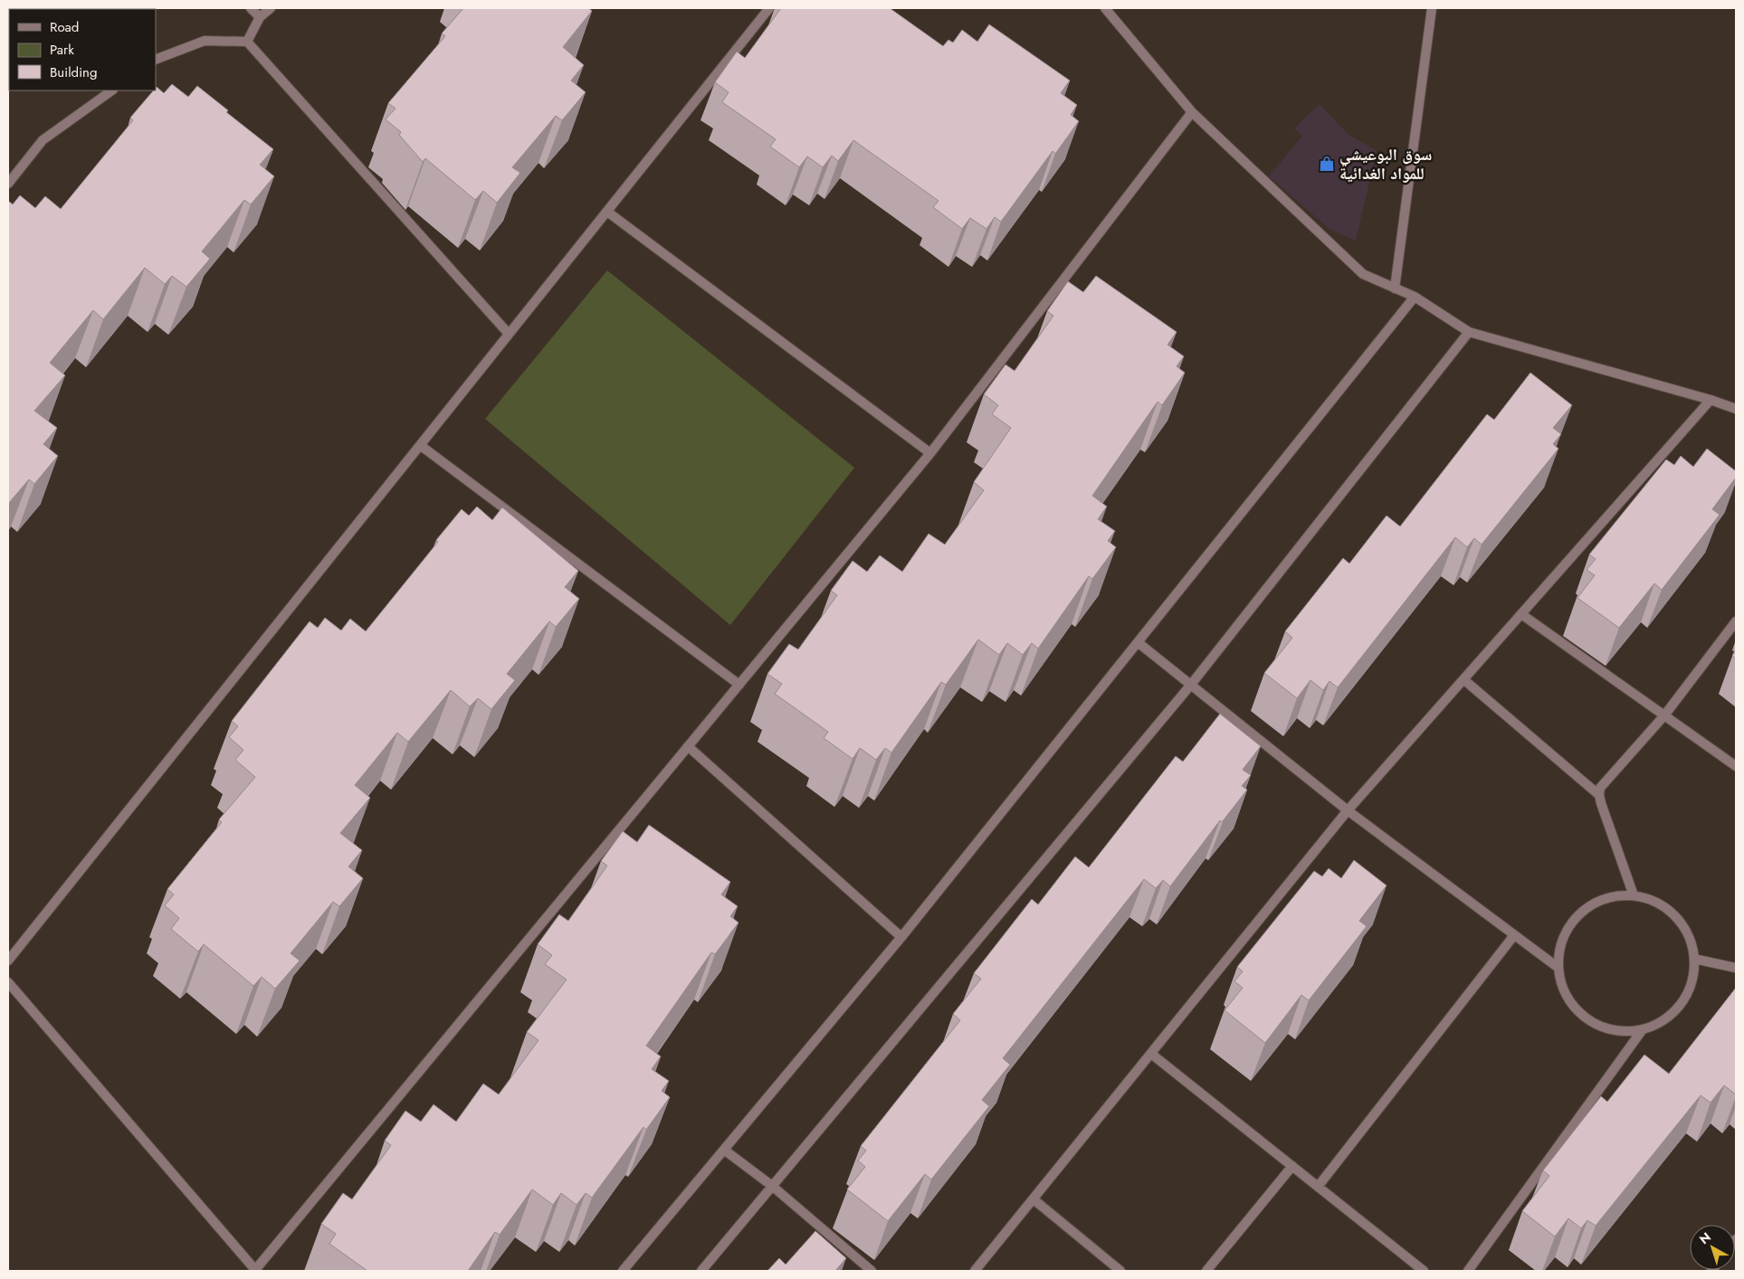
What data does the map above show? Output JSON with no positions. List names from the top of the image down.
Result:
{
  "places": {
    "shop": ["سوق البوعيشي للمواد الغدائية"]
  },
  "legend": ["Road", "Park", "Building"],
  "north": "top left"
}
